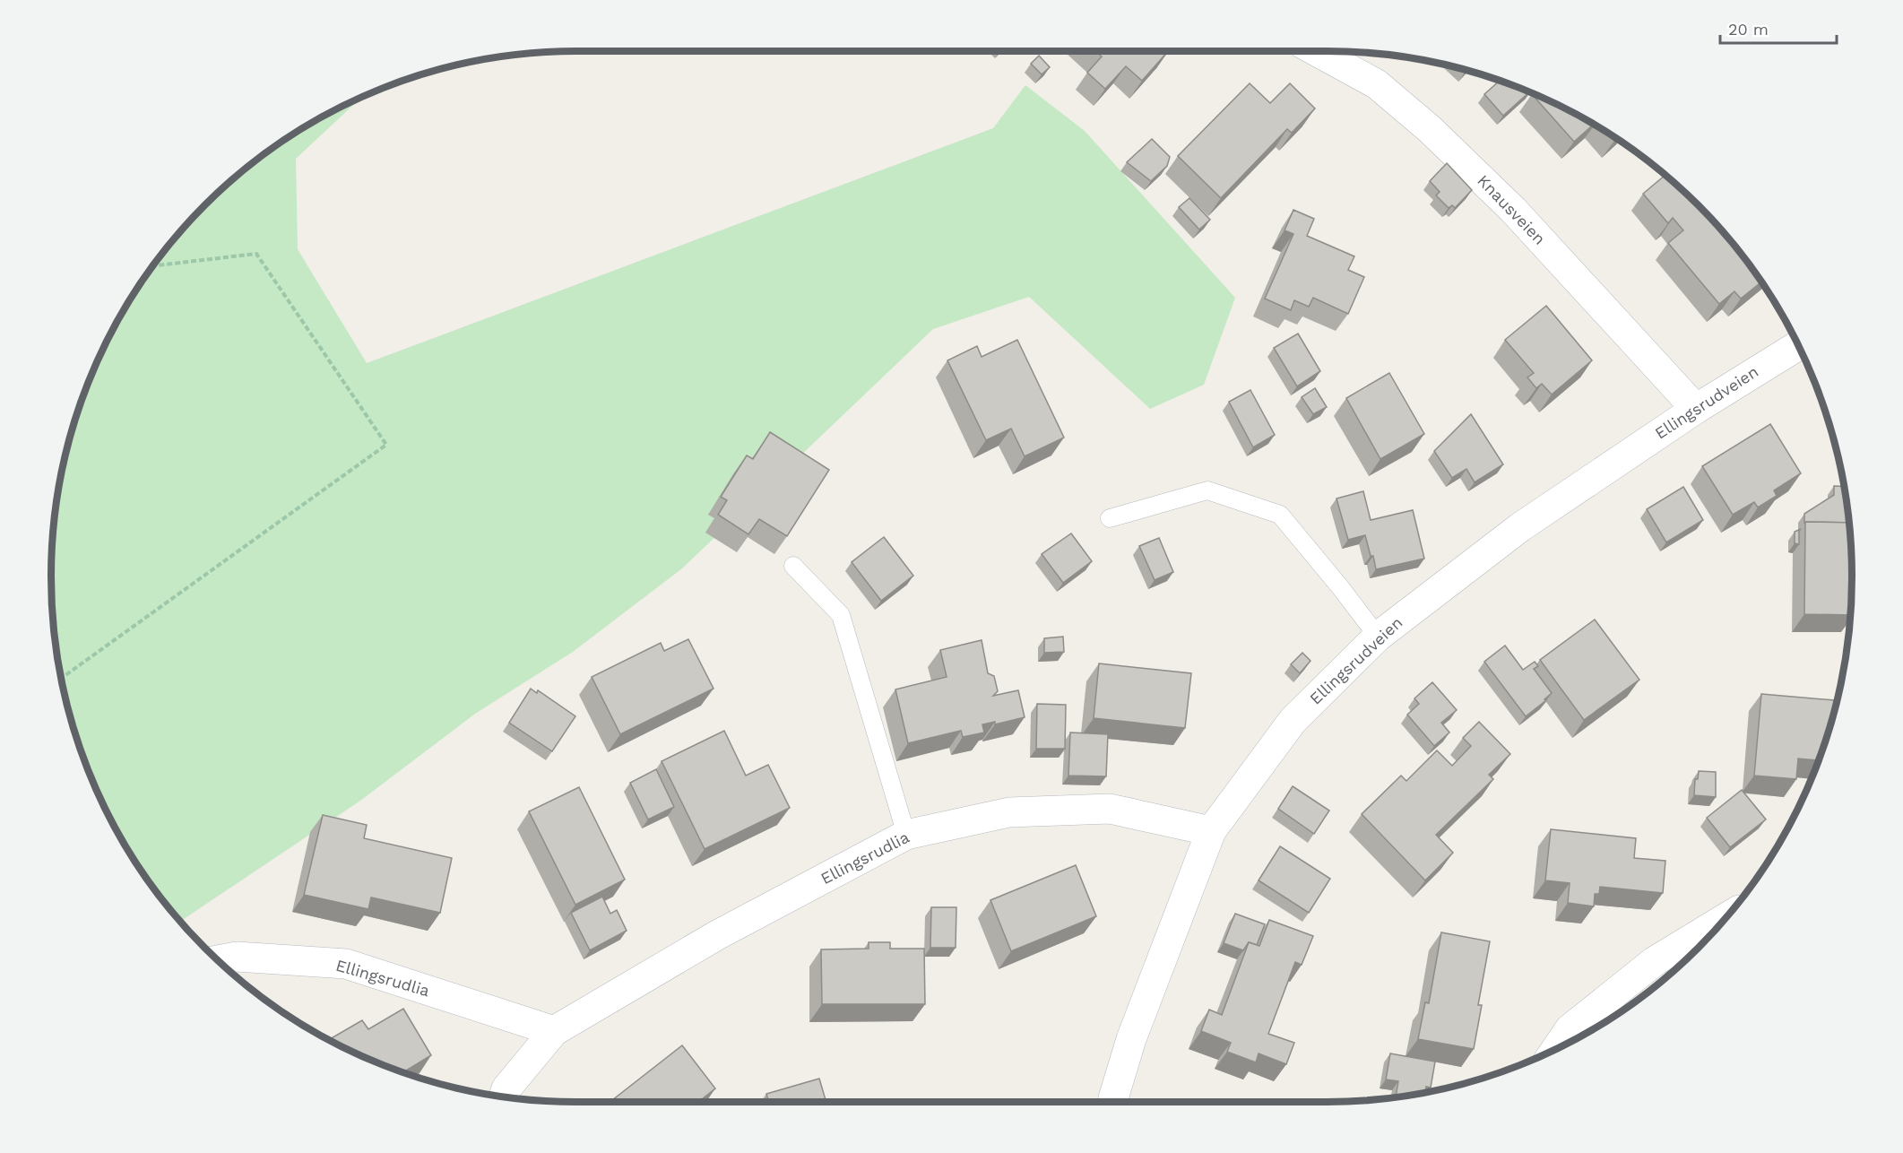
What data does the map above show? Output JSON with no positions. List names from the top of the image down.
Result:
{
  "streets": {
    "street": ["Knausveien", "Ellingsrudveien", "Ellingsrudlia"]
  },
  "crossings": [
    ["Knausveien", "Ellingsrudveien"],
    ["Ellingsrudveien", "Ellingsrudlia"]
  ],
  "scale_bar": "20 m"
}
